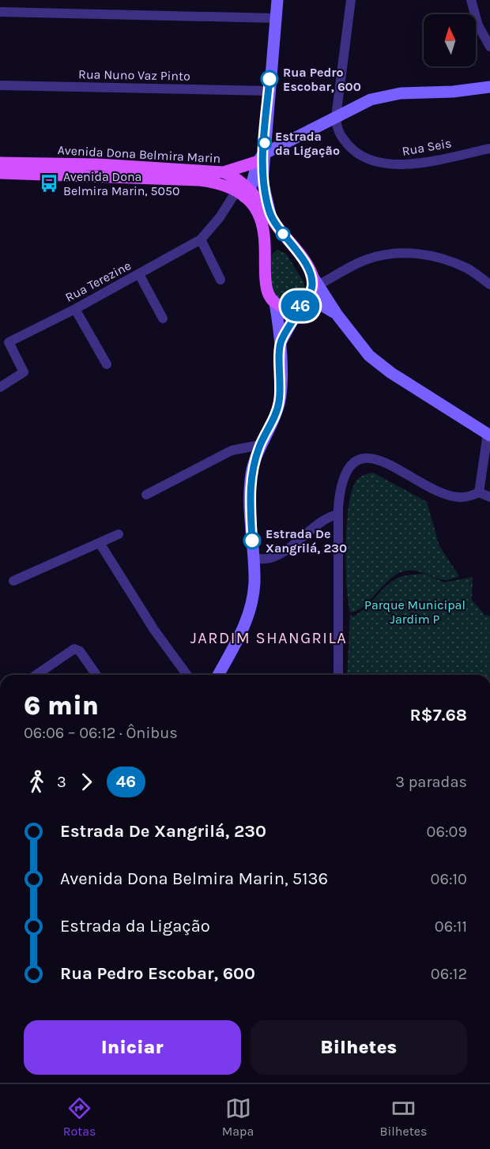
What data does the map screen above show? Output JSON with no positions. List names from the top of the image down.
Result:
{
  "streets": {
    "main road": ["Avenida Dona Belmira Marin"],
    "street": ["Rua Nuno Vaz Pinto", "Rua Seis", "Rua Terezine"]
  },
  "crossings": [
    ["Avenida Dona Belmira Marin", "Rua Terezine"]
  ],
  "districts": ["JARDIM SHANGRILA"],
  "parks": ["Parque Municipal Jardim P"],
  "places": {
    "other": ["Rua Pedro Escobar, 600", "Estrada da Ligação", "Estrada De Xangrilá, 230"],
    "bus stop": ["Avenida Dona Belmira Marin, 5050"]
  },
  "lines": ["bus line 46"],
  "north": "top",
  "page": {
    "on_map": "46",
    "heading": ["6 min", "06:06 – 06:12 · Ônibus", "R$7.68"],
    "legs": ["3", "46", "3 paradas"],
    "list": [
      {
        "name": "Estrada De Xangrilá, 230",
        "value": "06:09"
      },
      {
        "name": "Avenida Dona Belmira Marin, 5136",
        "value": "06:10"
      },
      {
        "name": "Estrada da Ligação",
        "value": "06:11"
      },
      {
        "name": "Rua Pedro Escobar, 600",
        "value": "06:12"
      }
    ],
    "buttons": ["Iniciar", "Bilhetes"],
    "tabs": ["Rotas", "Mapa", "Bilhetes"]
  }
}
